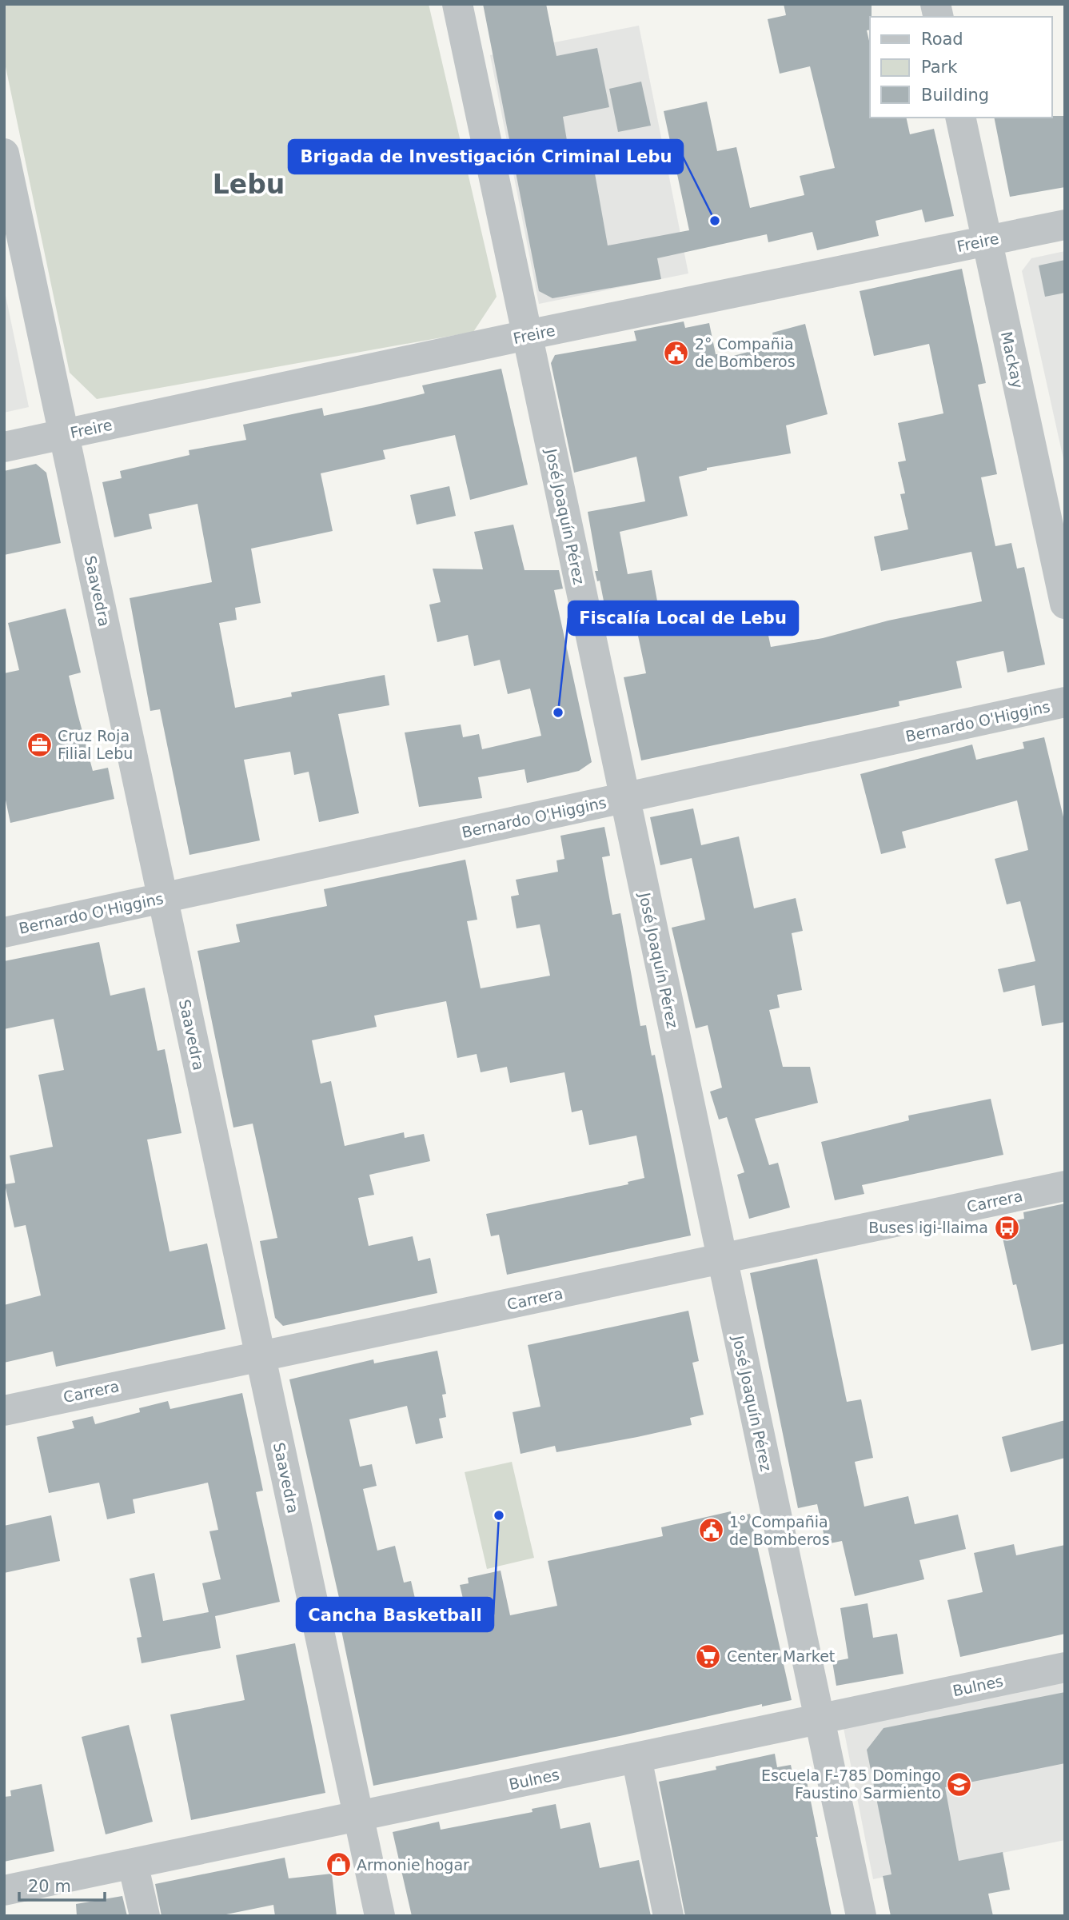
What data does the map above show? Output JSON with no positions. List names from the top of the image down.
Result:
{
  "streets": {
    "street": [
      "Freire",
      "Mackay",
      "José Joaquín Pérez",
      "Saavedra",
      "Bernardo O'Higgins",
      "Carrera",
      "Bulnes"
    ]
  },
  "crossings": [
    ["Freire", "Mackay"],
    ["Freire", "José Joaquín Pérez"],
    ["Freire", "Saavedra"],
    ["José Joaquín Pérez", "Bernardo O'Higgins"],
    ["José Joaquín Pérez", "Carrera"],
    ["José Joaquín Pérez", "Bulnes"],
    ["Saavedra", "Bernardo O'Higgins"],
    ["Saavedra", "Carrera"],
    ["Saavedra", "Bulnes"]
  ],
  "districts": ["Lebu"],
  "places": {
    "other": ["Brigada de Investigación Criminal Lebu", "Fiscalía Local de Lebu", "Cancha Basketball"],
    "public building": ["2° Compañia de Bomberos", "1° Compañia de Bomberos"],
    "office": ["Cruz Roja Filial Lebu"],
    "bus stop": ["Buses igi-llaima"],
    "supermarket": ["Center Market"],
    "school or university": ["Escuela F-785 Domingo Faustino Sarmiento"],
    "shop": ["Armonie hogar"]
  },
  "legend": ["Road", "Park", "Building"],
  "scale_bar": "20 m"
}
